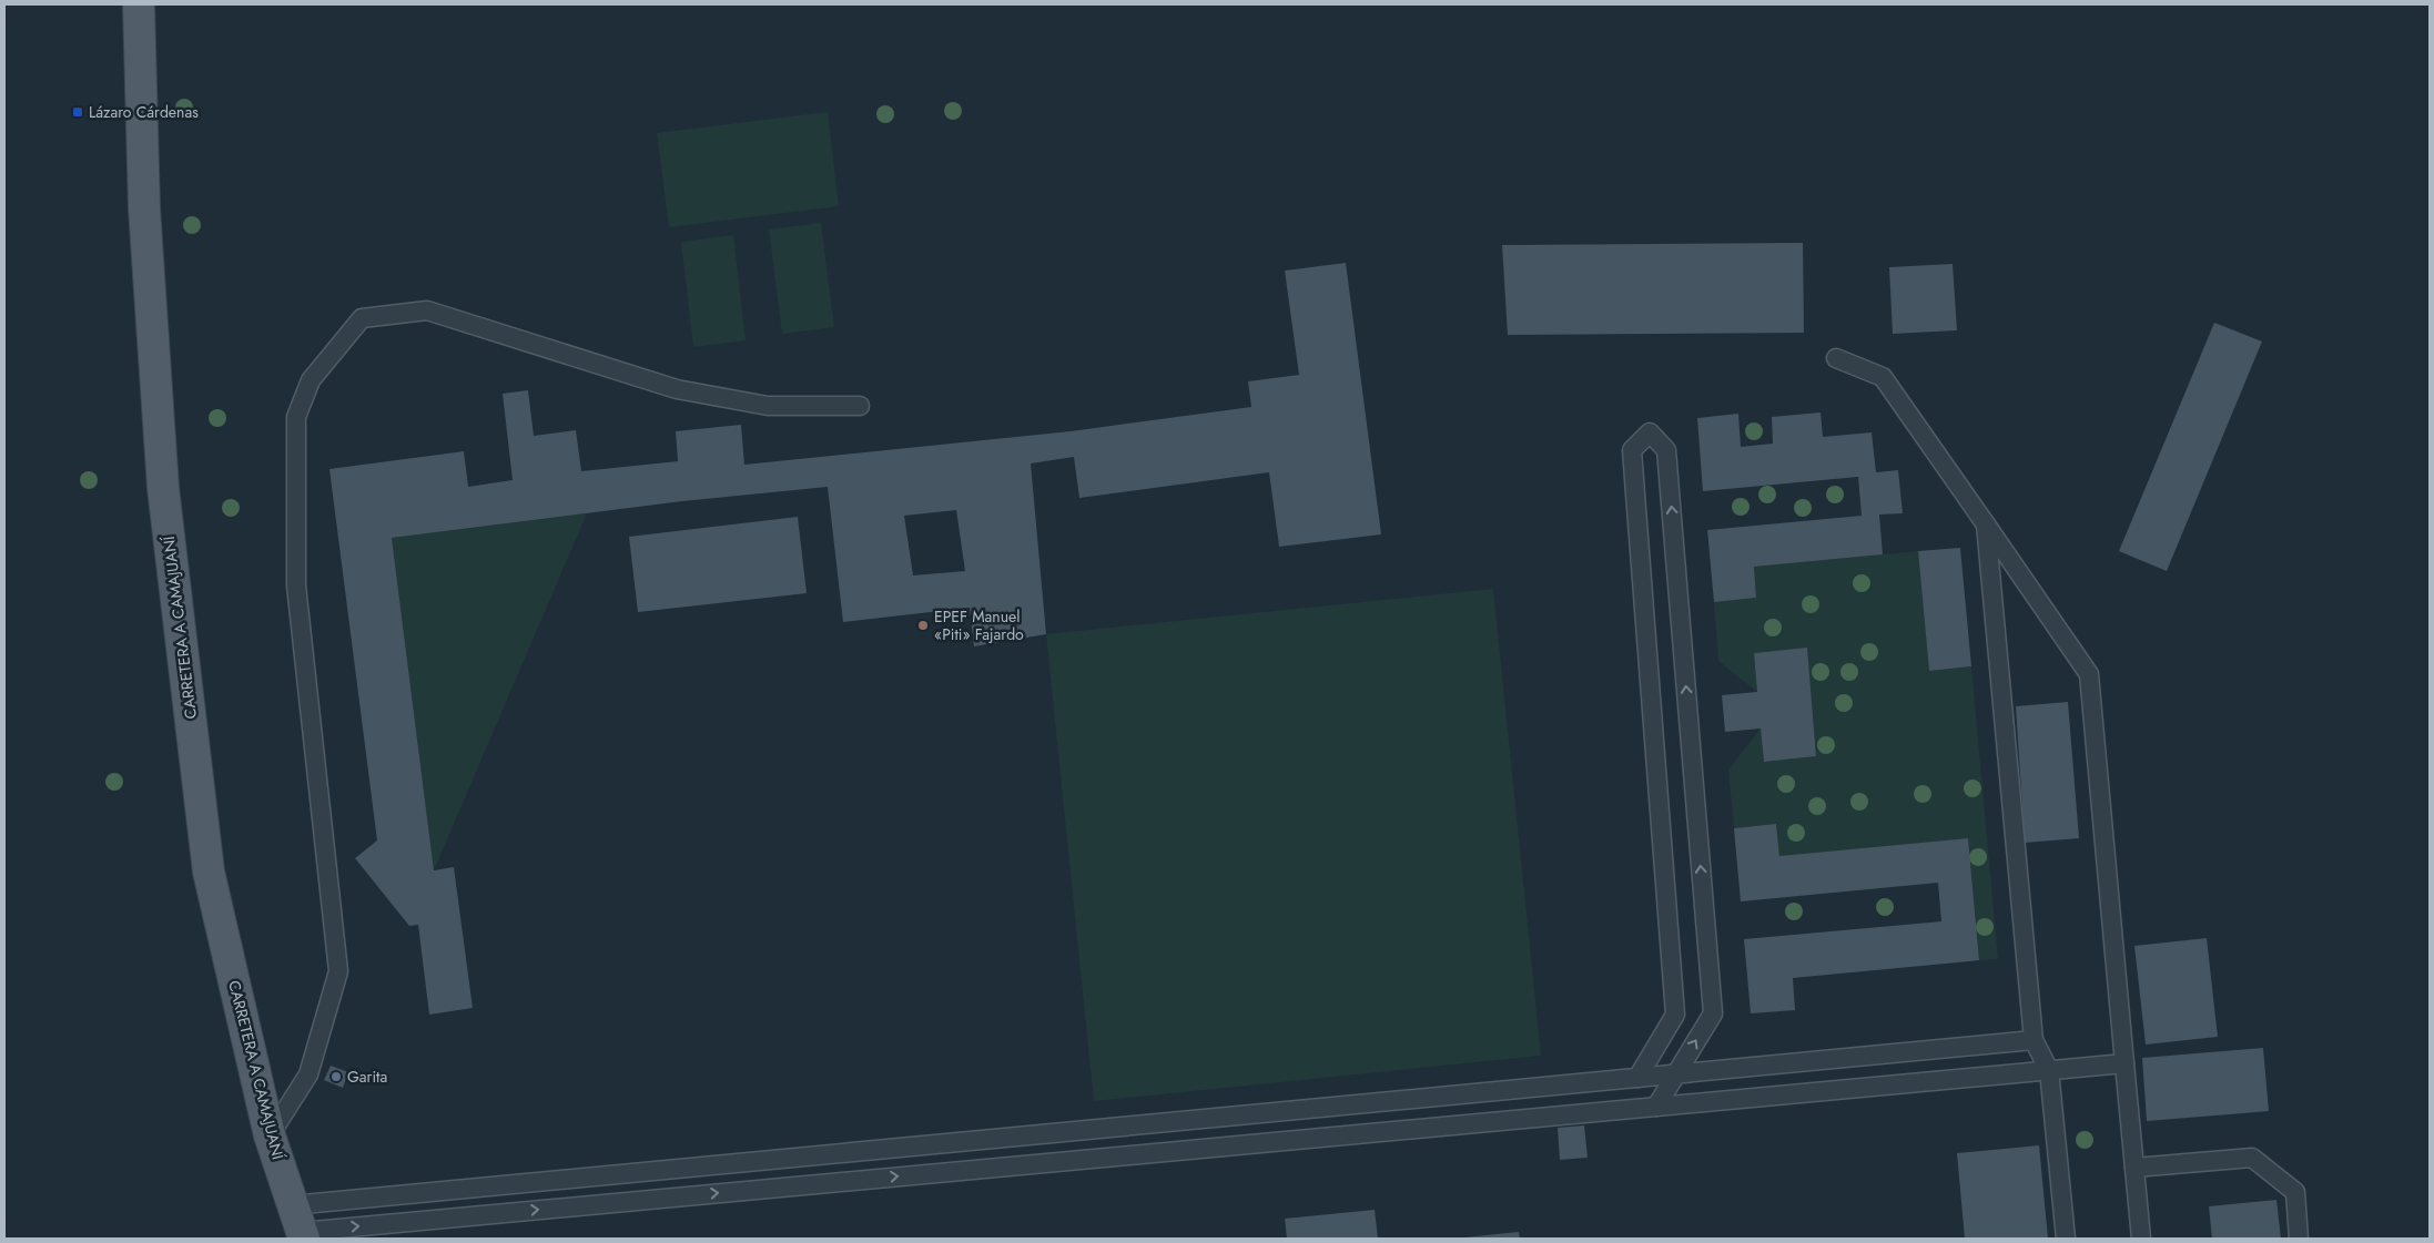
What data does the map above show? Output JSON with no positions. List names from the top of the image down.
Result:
{
  "streets": {
    "main road": ["CARRETERA A CAMAJUANÍ"]
  },
  "places": {
    "transit": ["Lázaro Cárdenas"],
    "other": ["EPEF Manuel «Piti» Fajardo", "Garita"]
  }
}
